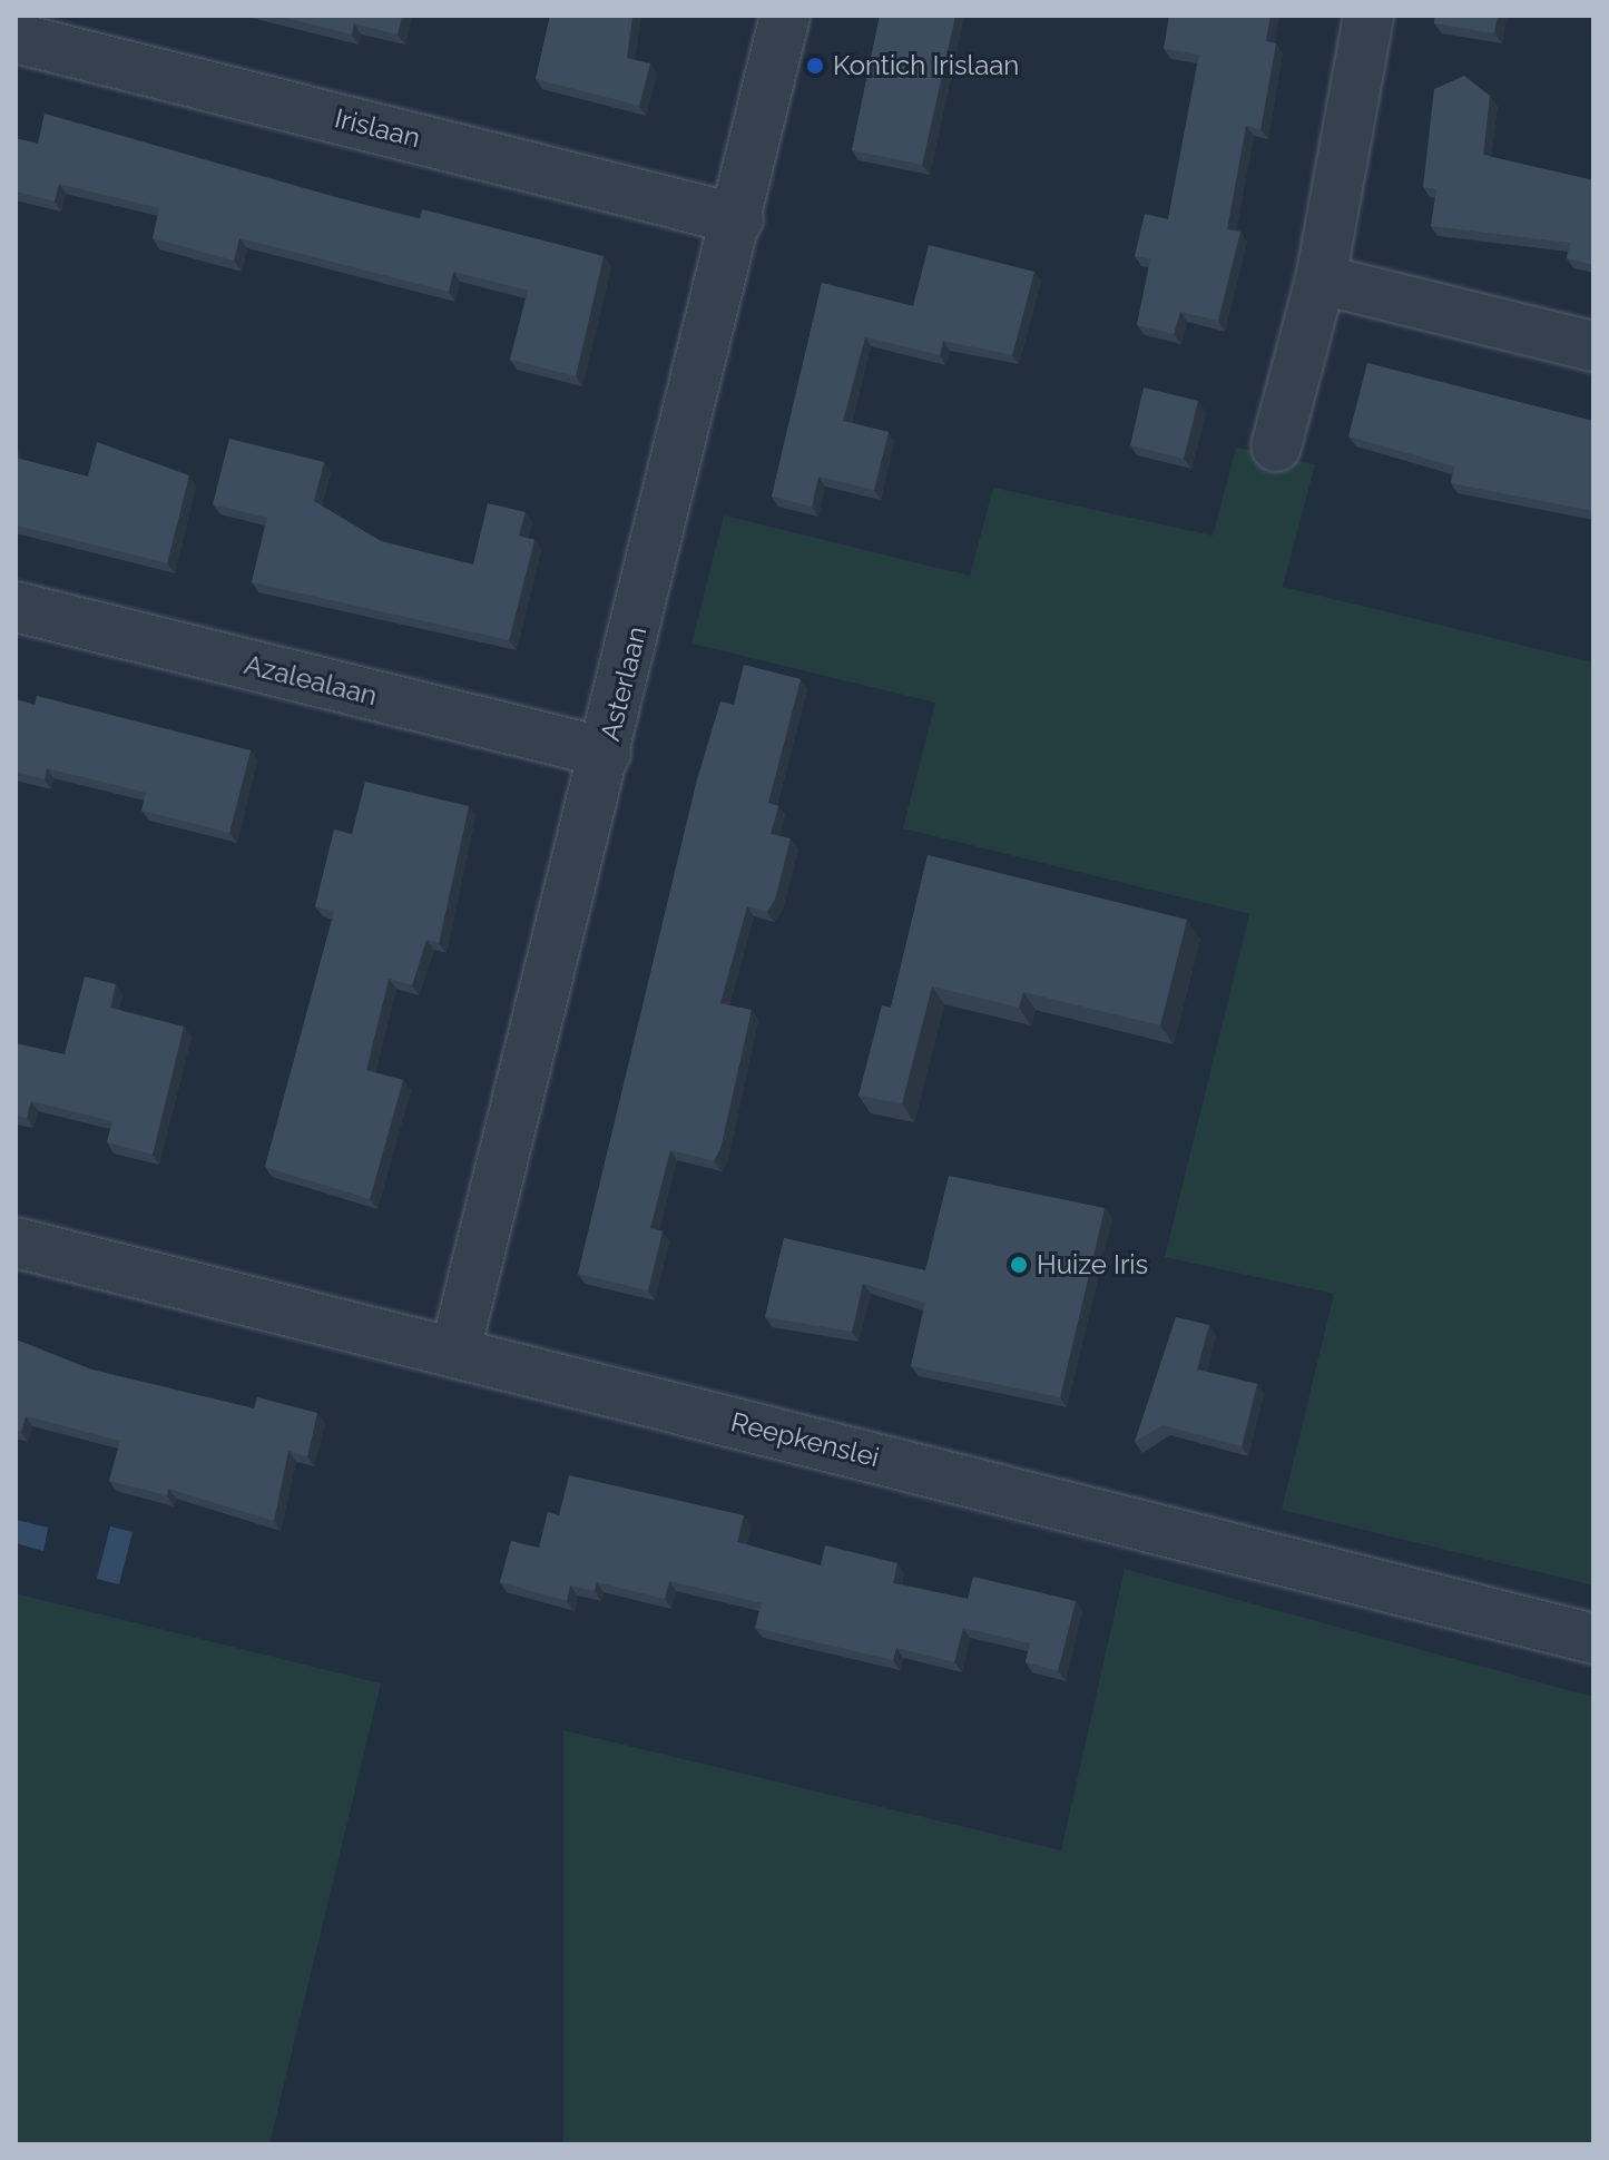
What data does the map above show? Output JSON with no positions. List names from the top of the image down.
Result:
{
  "streets": {
    "street": [
      "Irislaan",
      "Azalealaan",
      "Asterlaan",
      "Reepkenslei"
    ]
  },
  "crossings": [
    ["Irislaan", "Asterlaan"],
    ["Azalealaan", "Asterlaan"],
    ["Asterlaan", "Reepkenslei"]
  ],
  "places": ["Kontich Irislaan", "Huize Iris"]
}
